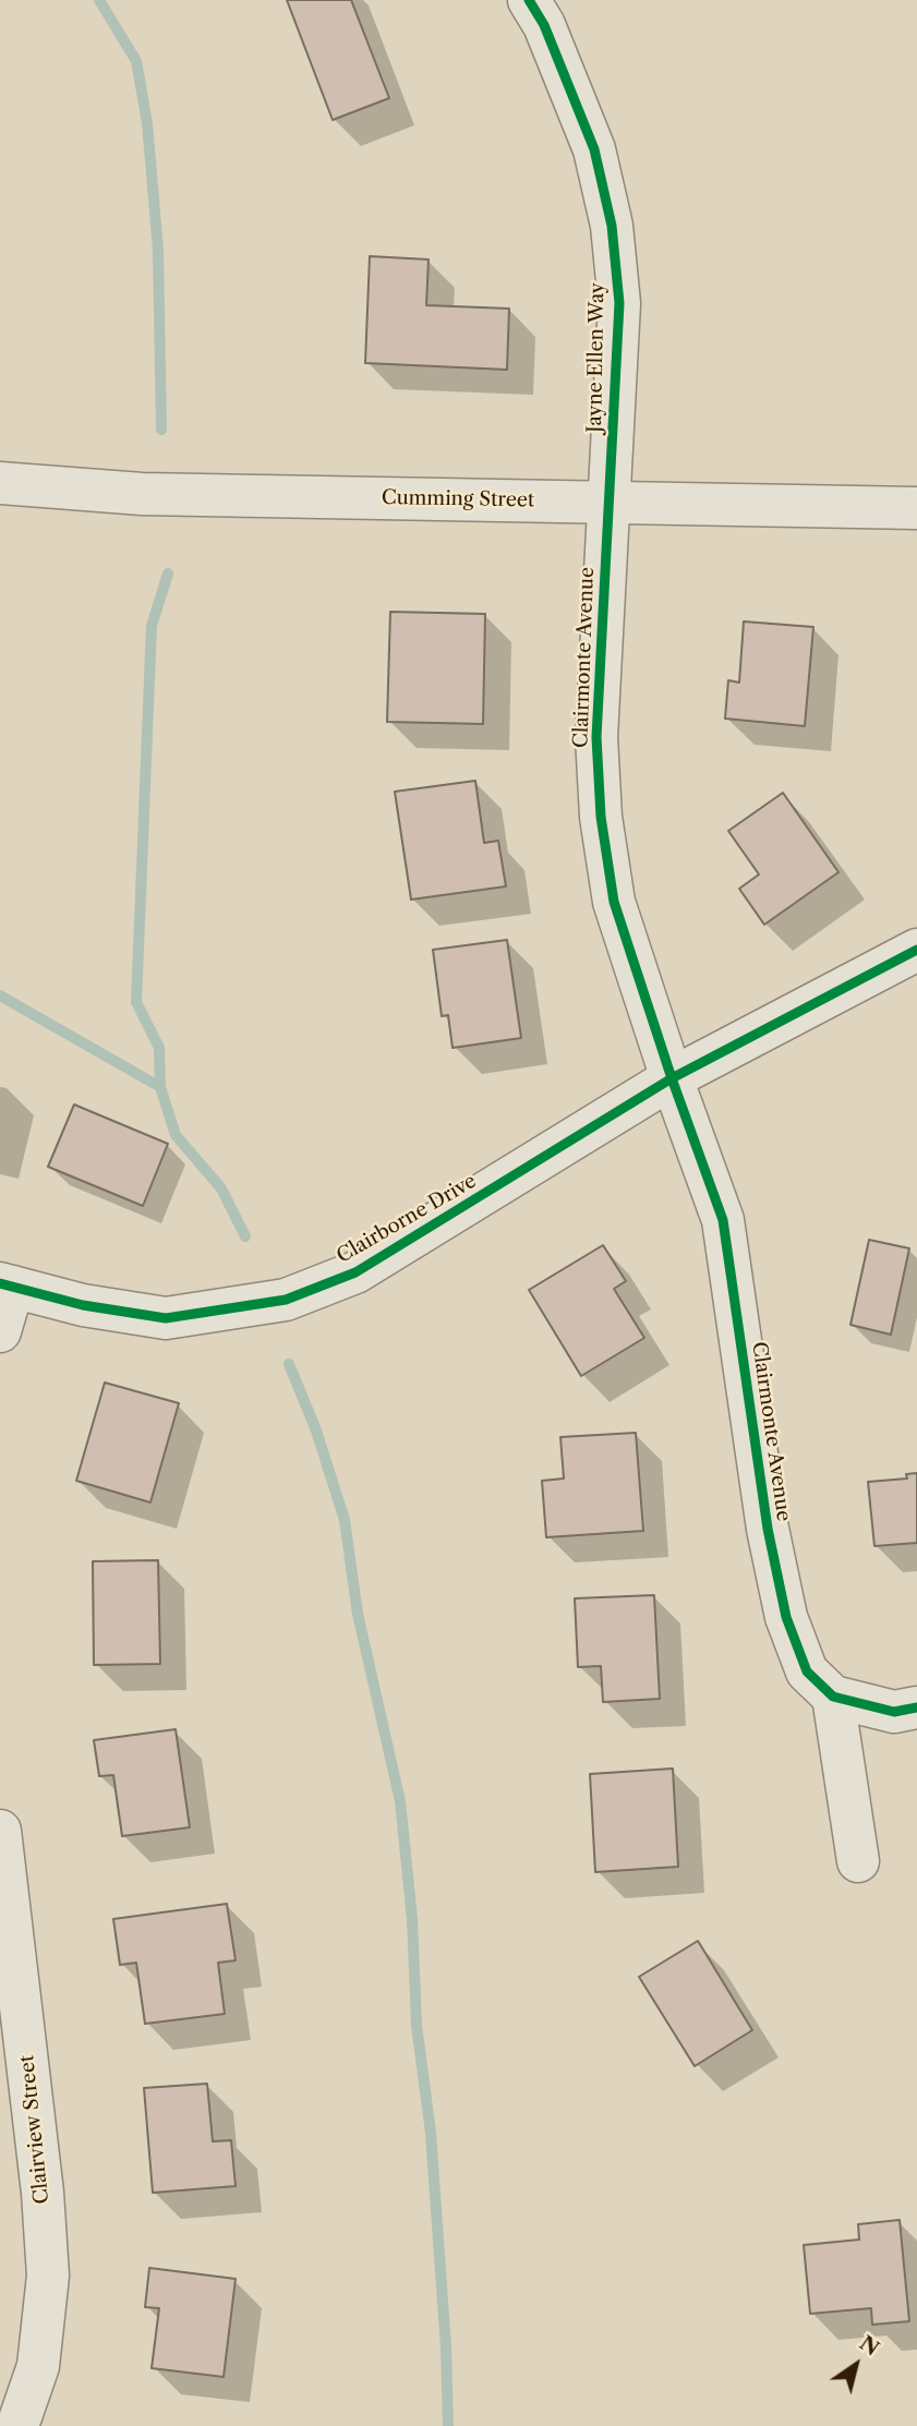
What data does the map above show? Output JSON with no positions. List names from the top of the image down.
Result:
{
  "streets": {
    "street": [
      "Jayne Ellen Way",
      "Cumming Street",
      "Clairmonte Avenue",
      "Clairborne Drive",
      "Clairview Street"
    ]
  },
  "crossings": [
    ["Jayne Ellen Way", "Cumming Street"],
    ["Jayne Ellen Way", "Clairmonte Avenue"],
    ["Cumming Street", "Clairmonte Avenue"],
    ["Clairmonte Avenue", "Clairborne Drive"]
  ],
  "north": "top right"
}
